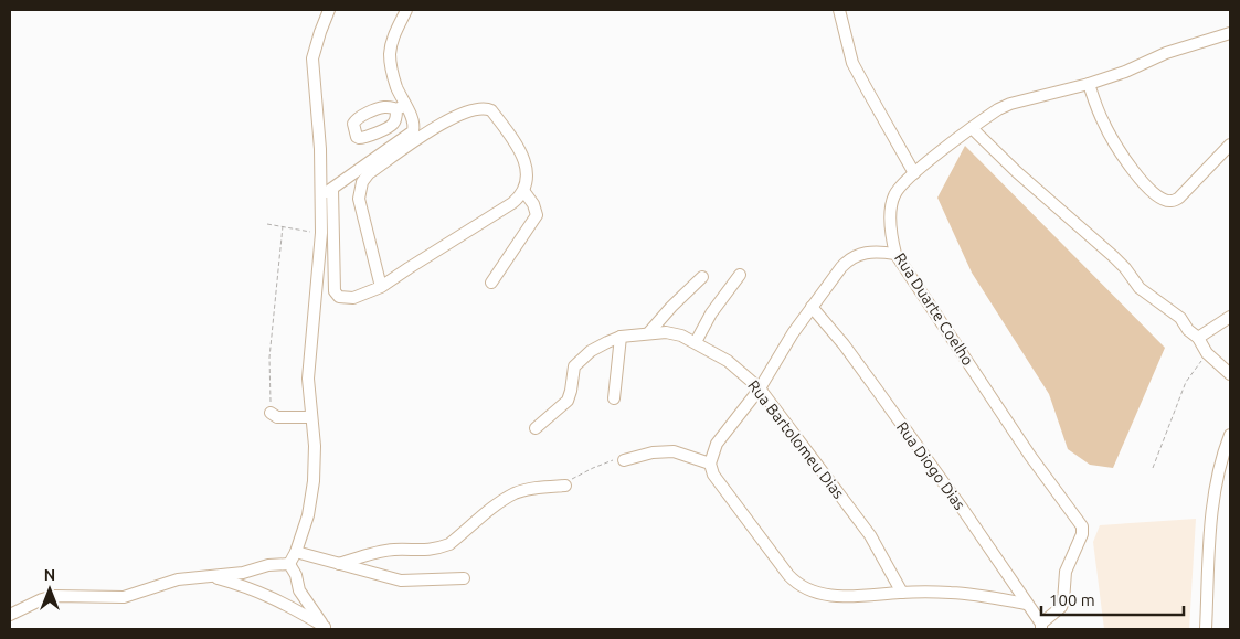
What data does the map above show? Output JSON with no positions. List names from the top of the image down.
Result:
{
  "streets": {
    "street": ["Rua Duarte Coelho", "Rua Bartolomeu Dias", "Rua Diogo Dias"]
  },
  "crossings": [
    ["Rua Duarte Coelho", "Rua Diogo Dias"]
  ],
  "scale_bar": "100 m",
  "north": "top"
}
